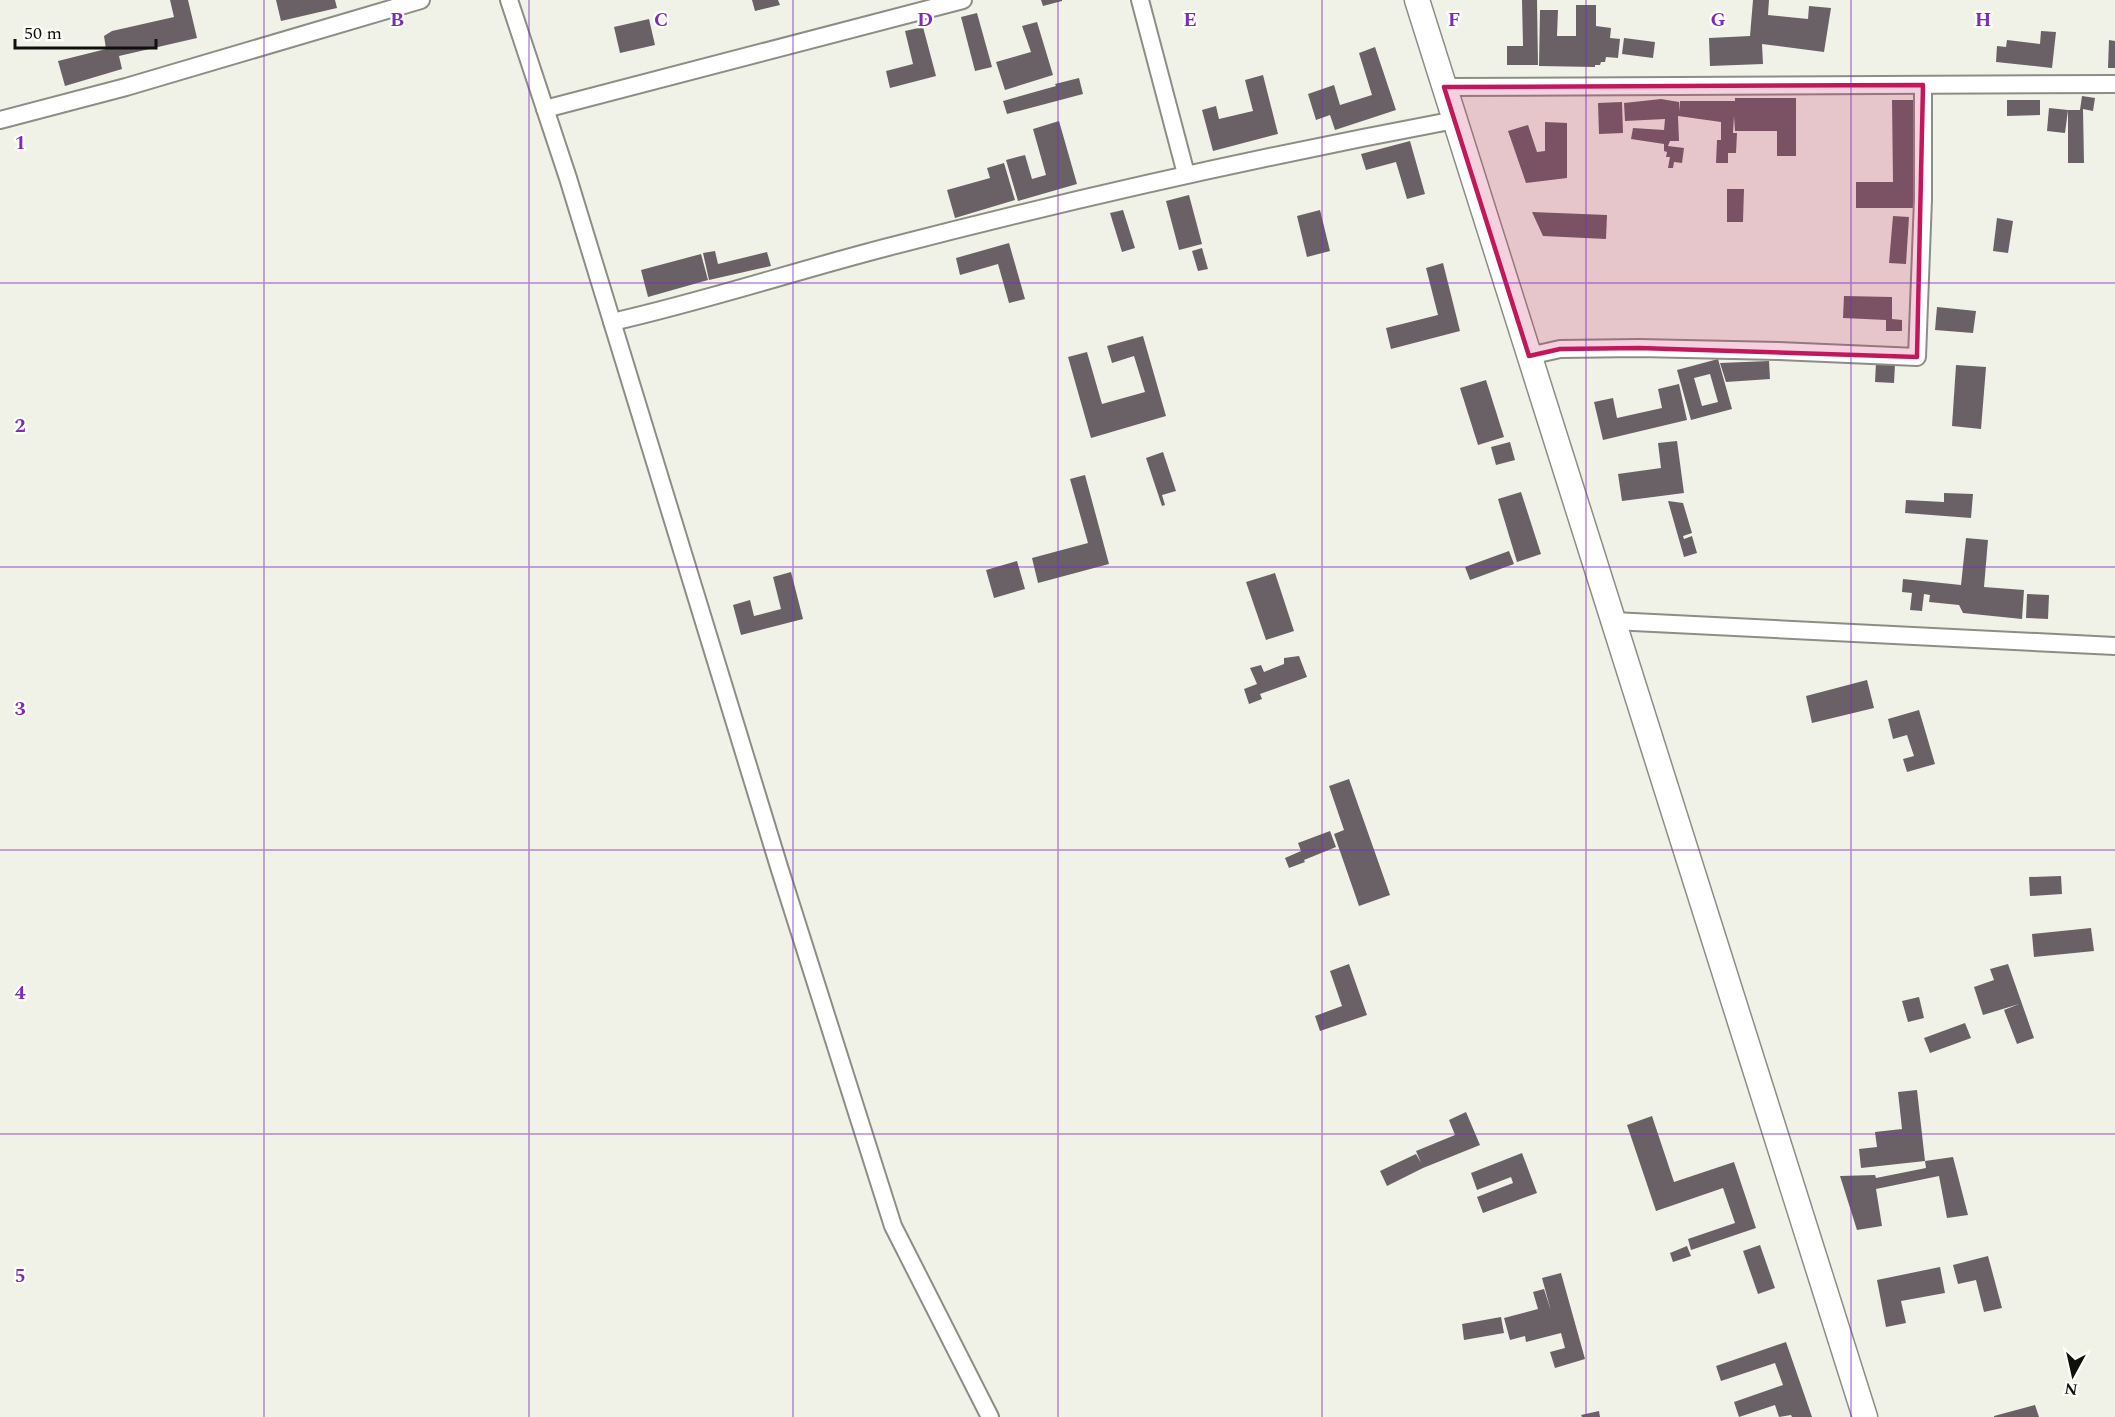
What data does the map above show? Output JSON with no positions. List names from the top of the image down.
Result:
{
  "scale_bar": "50 m",
  "north": "bottom",
  "grid": {
    "columns": [
      "B",
      "C",
      "D",
      "E",
      "F",
      "G",
      "H"
    ],
    "rows": [
      "1",
      "2",
      "3",
      "4",
      "5"
    ]
  }
}
